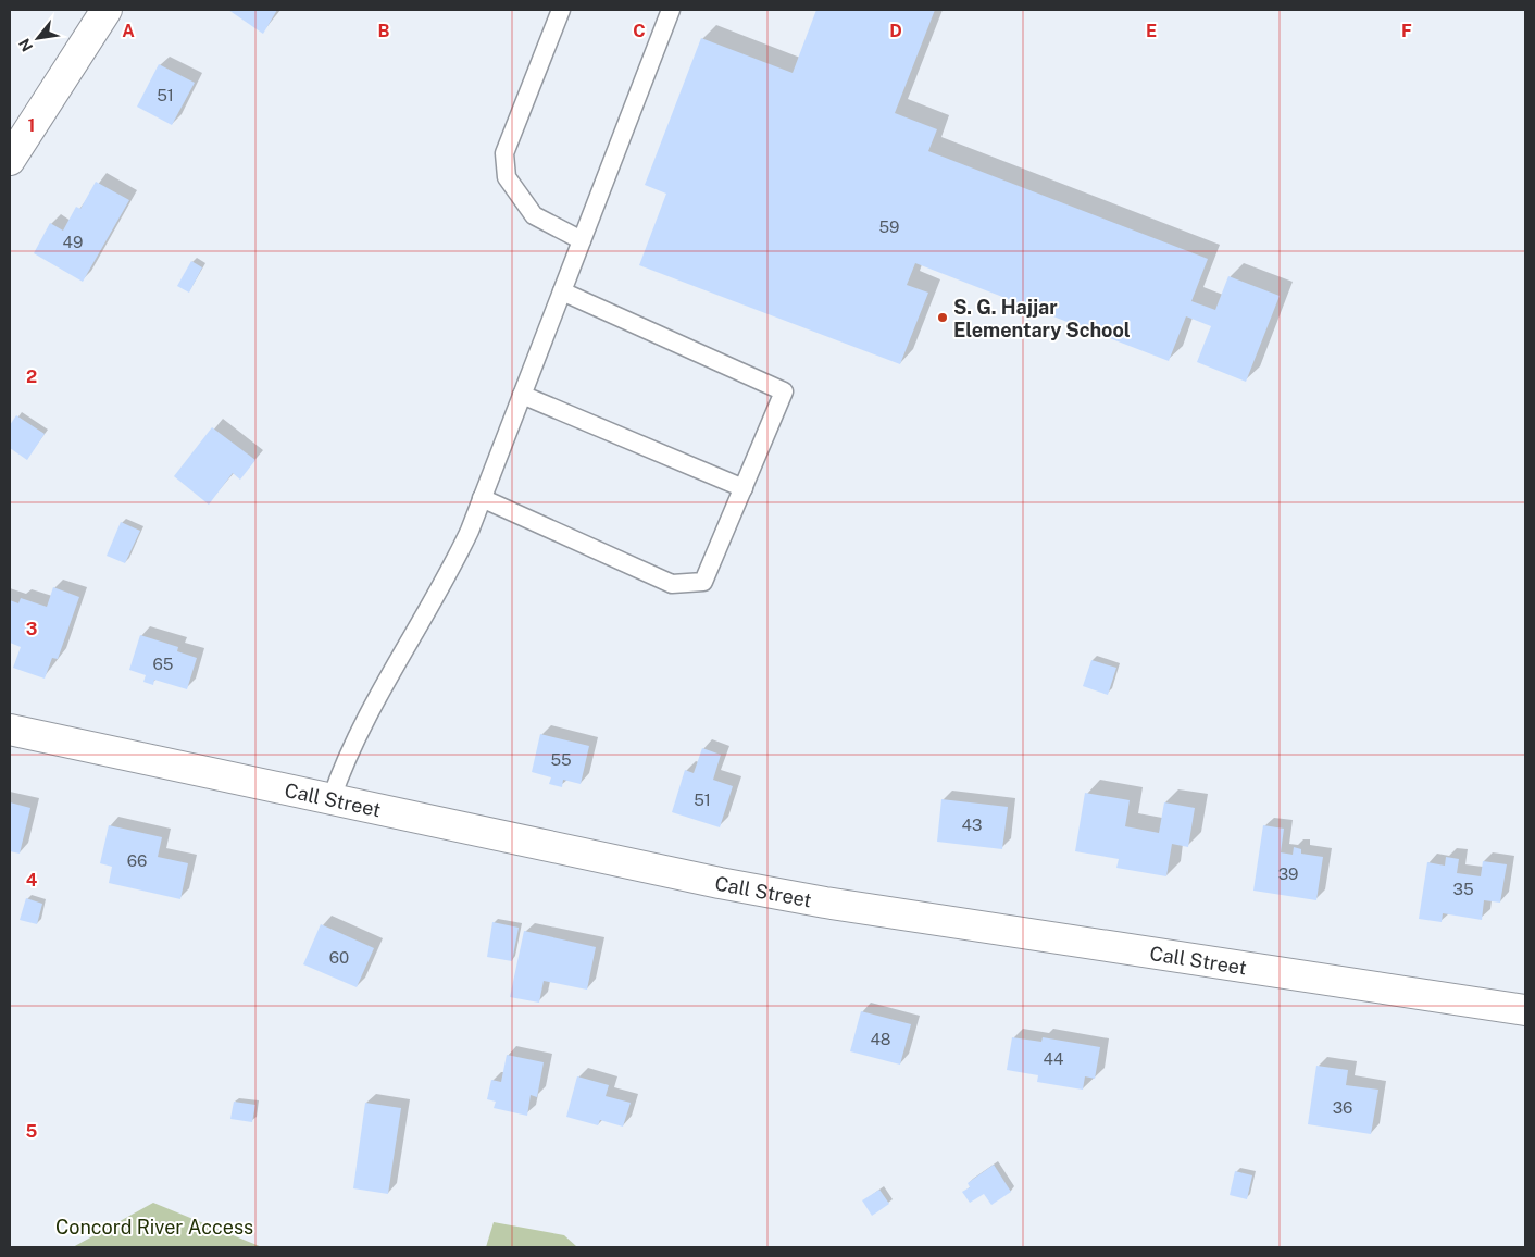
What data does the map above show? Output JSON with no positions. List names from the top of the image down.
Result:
{
  "streets": {
    "street": ["Call Street"]
  },
  "parks": ["Concord River Access"],
  "places": ["S. G. Hajjar Elementary School"],
  "house_numbers": [
    "51",
    "59",
    "49",
    "65",
    "55",
    "51",
    "43",
    "66",
    "39",
    "35",
    "60",
    "48",
    "44",
    "36"
  ],
  "north": "bottom left",
  "grid": {
    "columns": [
      "A",
      "B",
      "C",
      "D",
      "E",
      "F"
    ],
    "rows": [
      "1",
      "2",
      "3",
      "4",
      "5"
    ]
  }
}
